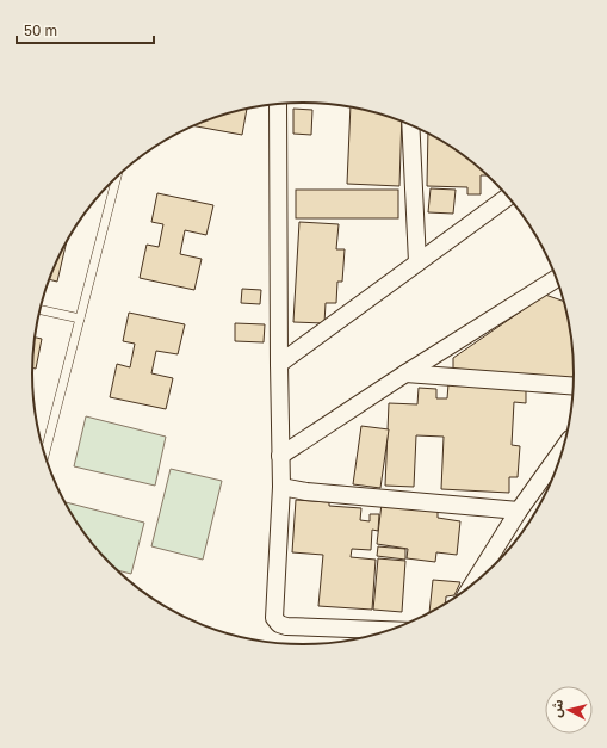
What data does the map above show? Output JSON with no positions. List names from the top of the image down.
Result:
{
  "scale_bar": "50 m",
  "north": "left"
}
